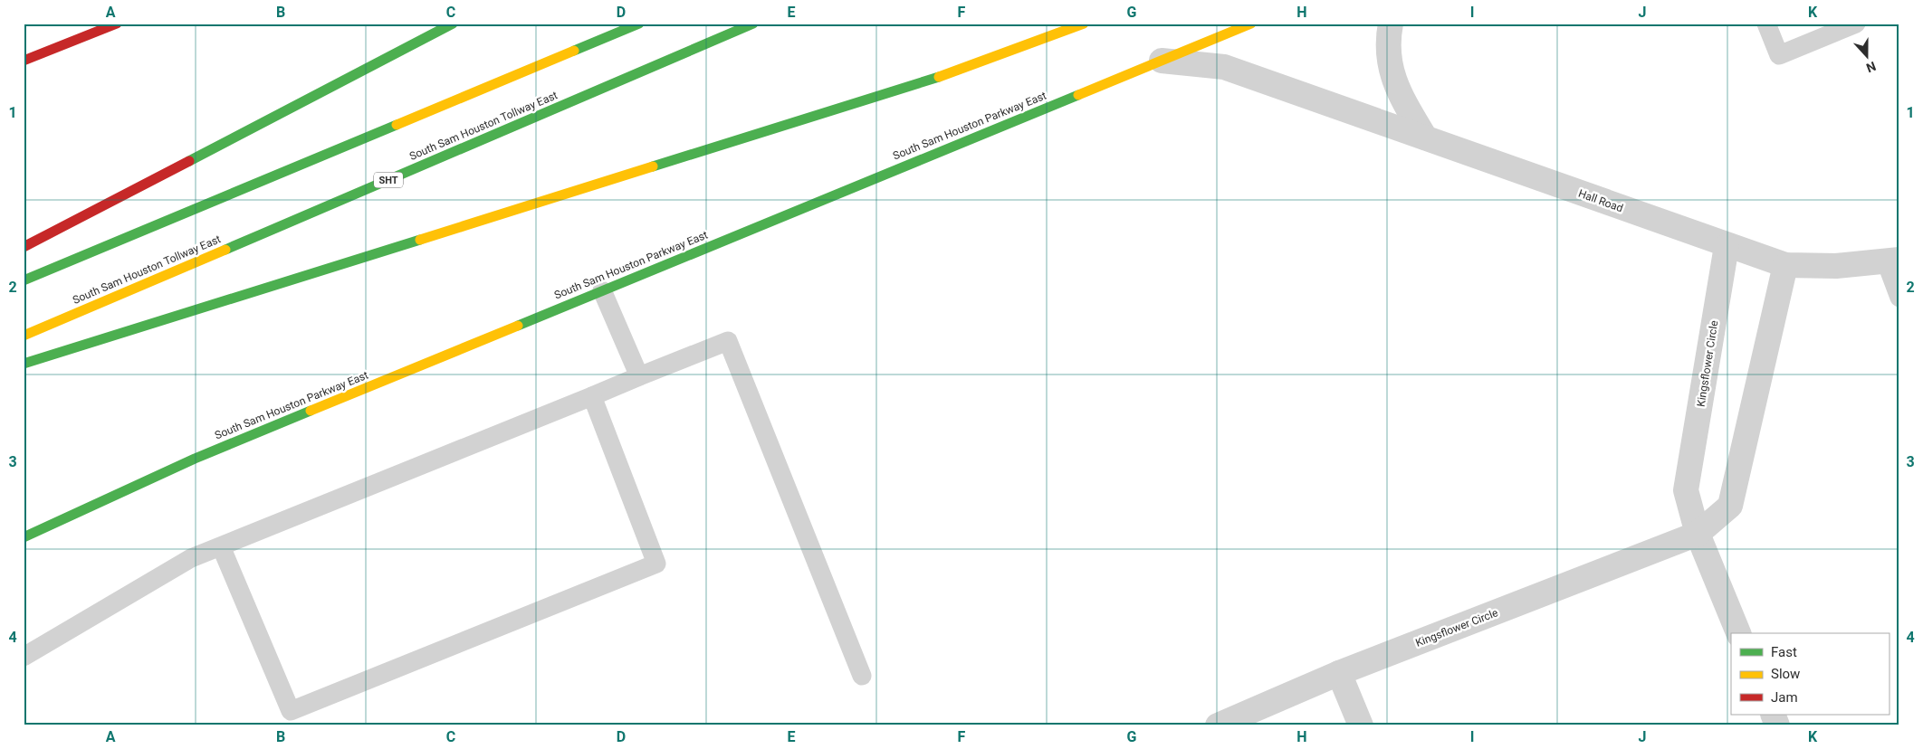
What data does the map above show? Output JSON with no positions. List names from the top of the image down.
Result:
{
  "streets": {
    "main road": ["South Sam Houston Tollway East", "South Sam Houston Parkway East", "SHT"],
    "street": ["Hall Road", "Kingsflower Circle"]
  },
  "crossings": [
    ["South Sam Houston Parkway East", "Hall Road"],
    ["Hall Road", "Kingsflower Circle"]
  ],
  "legend": ["Fast", "Slow", "Jam"],
  "north": "bottom",
  "grid": {
    "columns": [
      "A",
      "B",
      "C",
      "D",
      "E",
      "F",
      "G",
      "H",
      "I",
      "J",
      "K"
    ],
    "rows": [
      "1",
      "2",
      "3",
      "4"
    ]
  }
}
